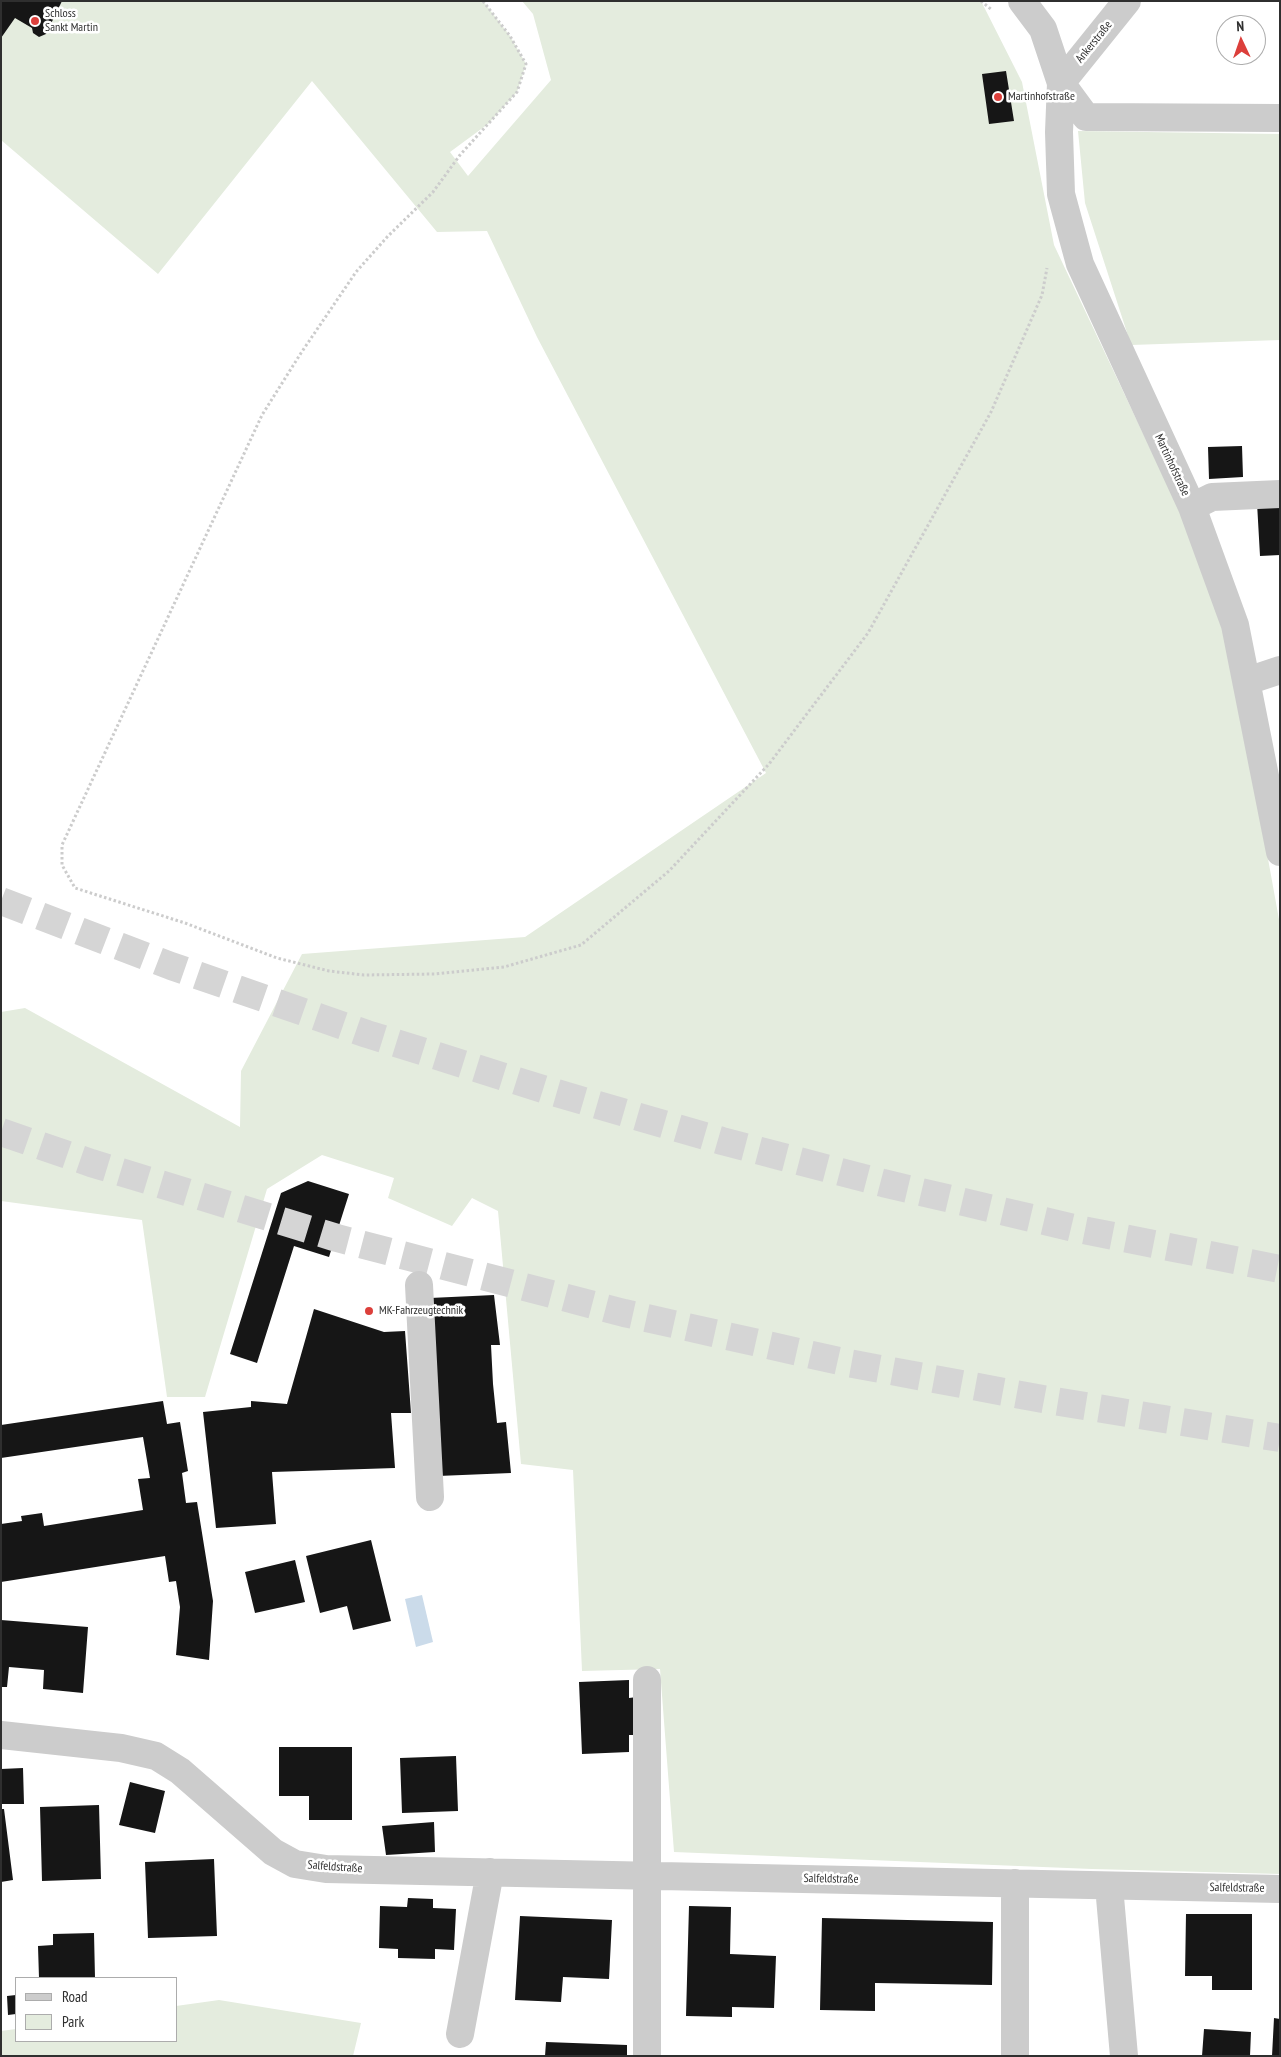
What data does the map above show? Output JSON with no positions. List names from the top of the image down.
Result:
{
  "streets": {
    "street": ["Ankerstraße", "Martinhofstraße", "Salfeldstraße"]
  },
  "crossings": [
    ["Ankerstraße", "Martinhofstraße"]
  ],
  "places": ["Schloss Sankt Martin", "Martinhofstraße", "MK-Fahrzeugtechnik"],
  "legend": ["Road", "Park"],
  "north": "top"
}
